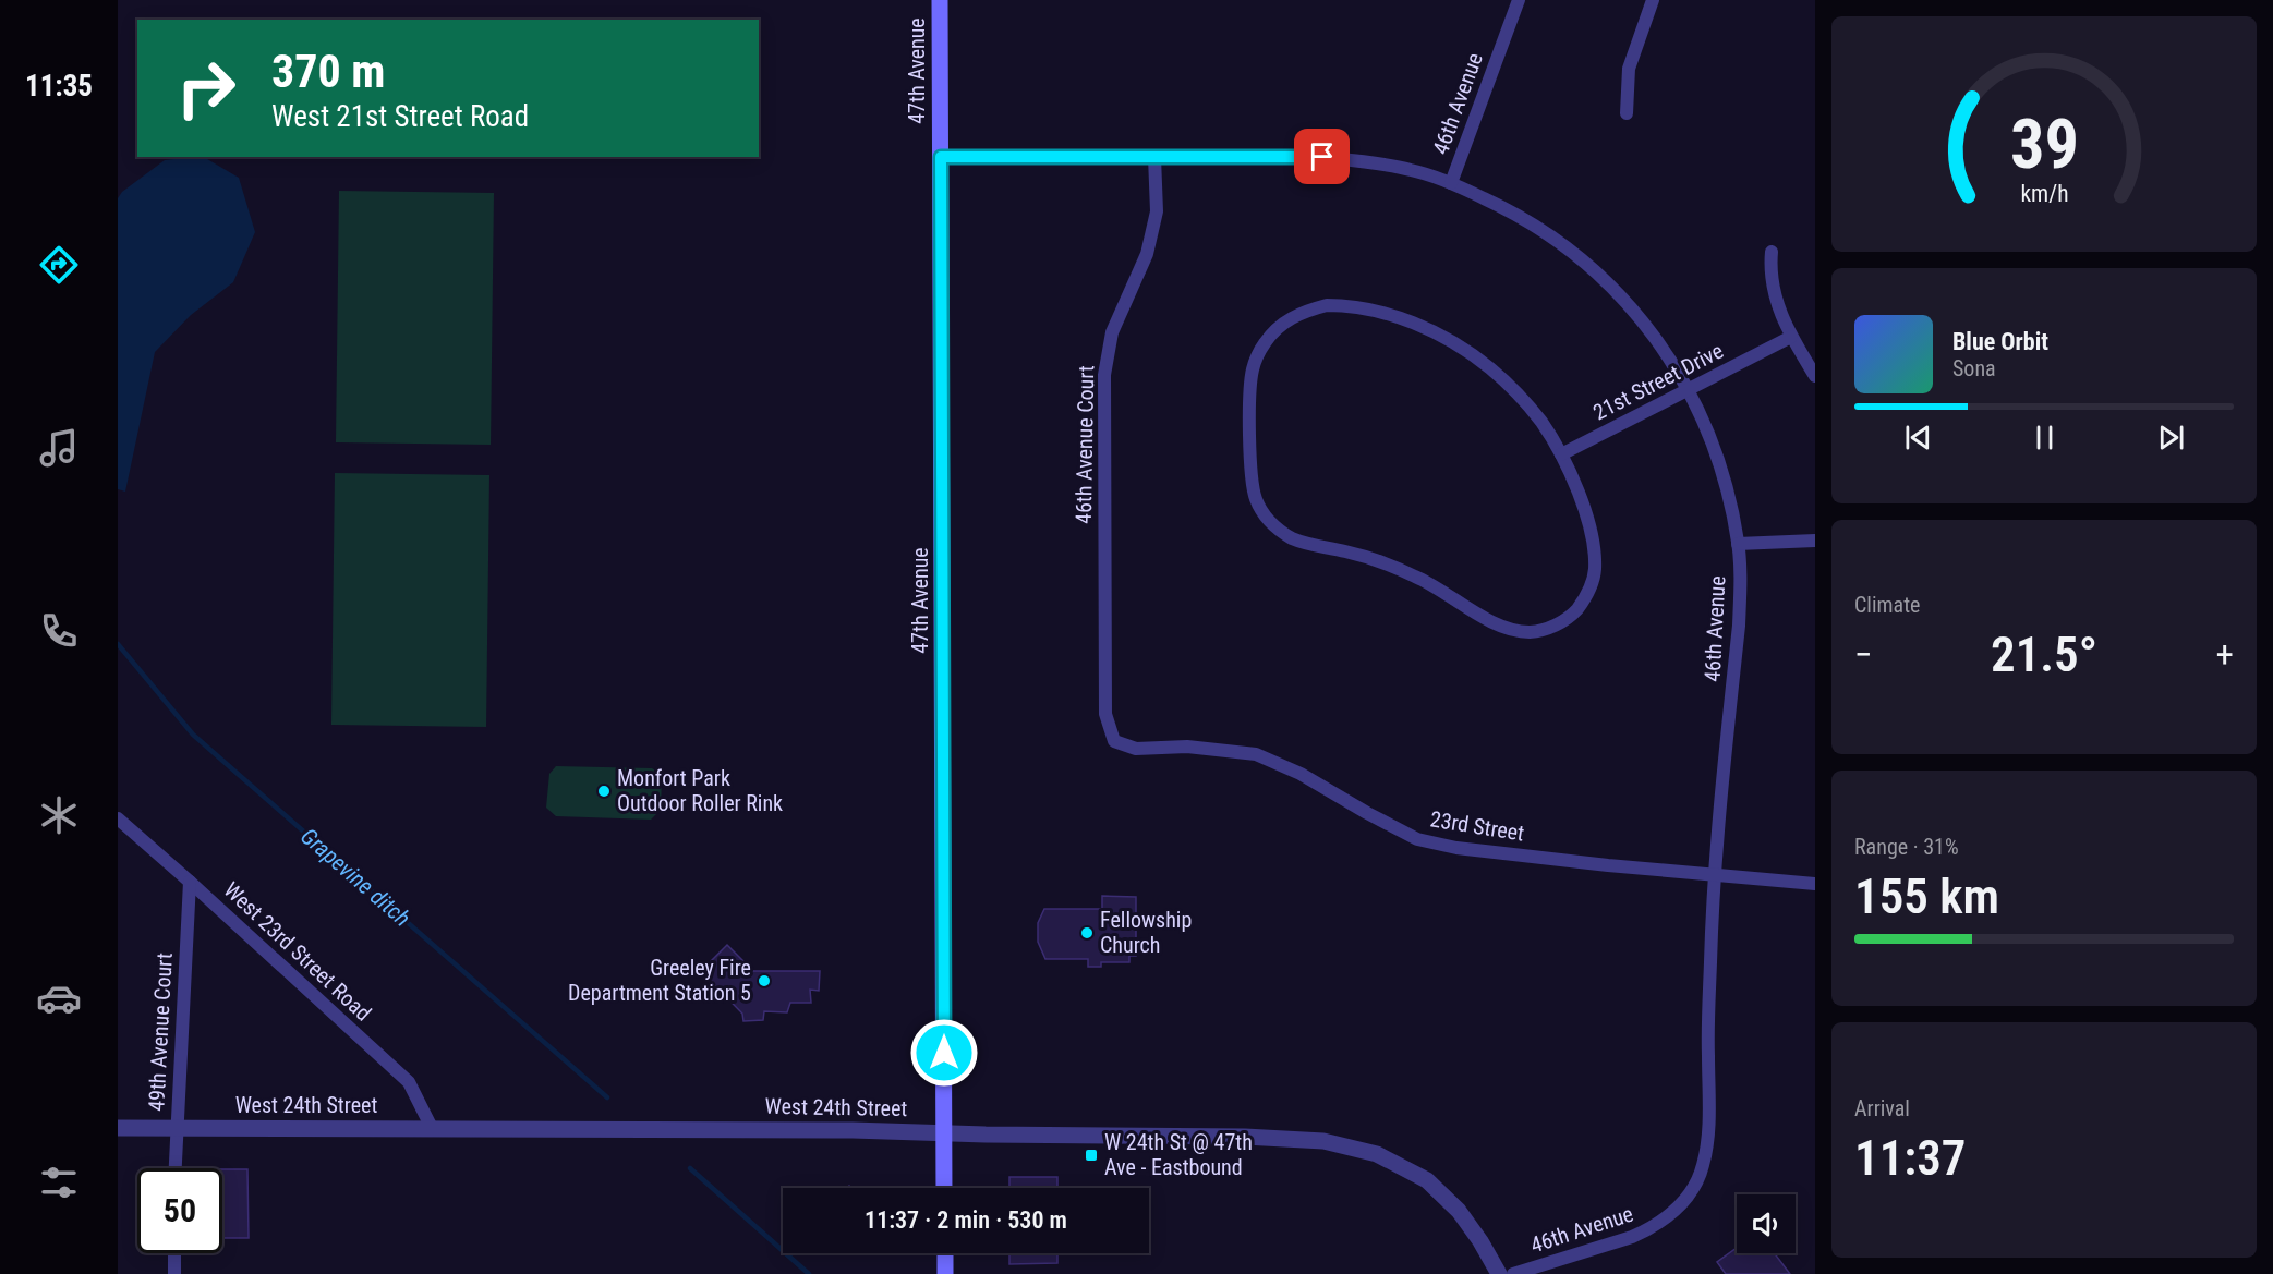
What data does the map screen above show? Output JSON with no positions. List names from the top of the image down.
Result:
{
  "streets": {
    "main road": ["47th Avenue"],
    "street": [
      "46th Avenue",
      "21st Street Drive",
      "46th Avenue Court",
      "23rd Street",
      "West 23rd Street Road",
      "49th Avenue Court",
      "West 24th Street"
    ]
  },
  "crossings": [
    ["47th Avenue", "West 24th Street"],
    ["46th Avenue", "21st Street Drive"],
    ["46th Avenue", "23rd Street"],
    ["46th Avenue Court", "23rd Street"],
    ["West 23rd Street Road", "49th Avenue Court"],
    ["West 23rd Street Road", "West 24th Street"],
    ["49th Avenue Court", "West 24th Street"]
  ],
  "water": ["Grapevine ditch"],
  "places": {
    "other": ["Monfort Park Outdoor Roller Rink", "Fellowship Church", "Greeley Fire Department Station 5"],
    "transit": ["W 24th St @ 47th Ave - Eastbound"]
  },
  "page": {
    "tabs": "11:35",
    "turn": ["370 m", "West 21st Street Road"],
    "song": ["Blue Orbit", "Sona"],
    "tile": [
      "Climate",
      ["Range · 31%", "155 km"],
      ["Arrival", "11:37"]
    ],
    "heat": ["−", "21.5°", "+"],
    "limit": "50",
    "trip": "11:37 · 2 min · 530 m",
    "gauge": ["39", "km/h"]
  }
}
